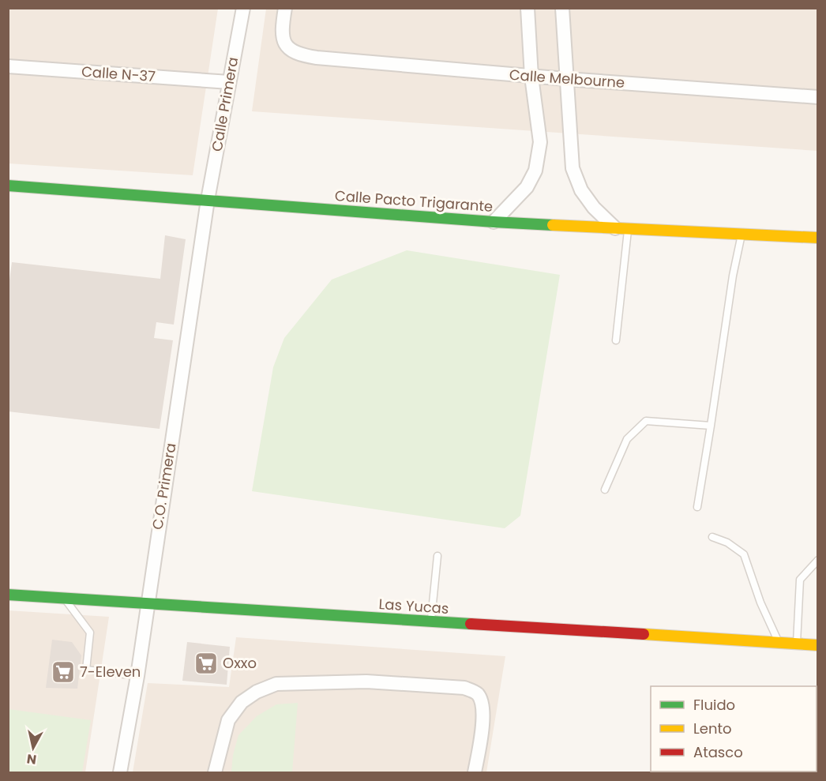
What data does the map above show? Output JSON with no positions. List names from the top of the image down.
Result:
{
  "streets": {
    "street": [
      "Calle N-37",
      "Calle Melbourne",
      "Calle Primera",
      "Calle Pacto Trigarante",
      "C.O. Primera",
      "Las Yucas"
    ]
  },
  "crossings": [
    ["Calle N-37", "Calle Primera"],
    ["Calle Primera", "Calle Pacto Trigarante"],
    ["Calle Primera", "C.O. Primera"],
    ["Calle Pacto Trigarante", "C.O. Primera"],
    ["C.O. Primera", "Las Yucas"]
  ],
  "places": {
    "supermarket": ["Oxxo", "7-Eleven"]
  },
  "legend": ["Fluido", "Lento", "Atasco"],
  "north": "bottom"
}
